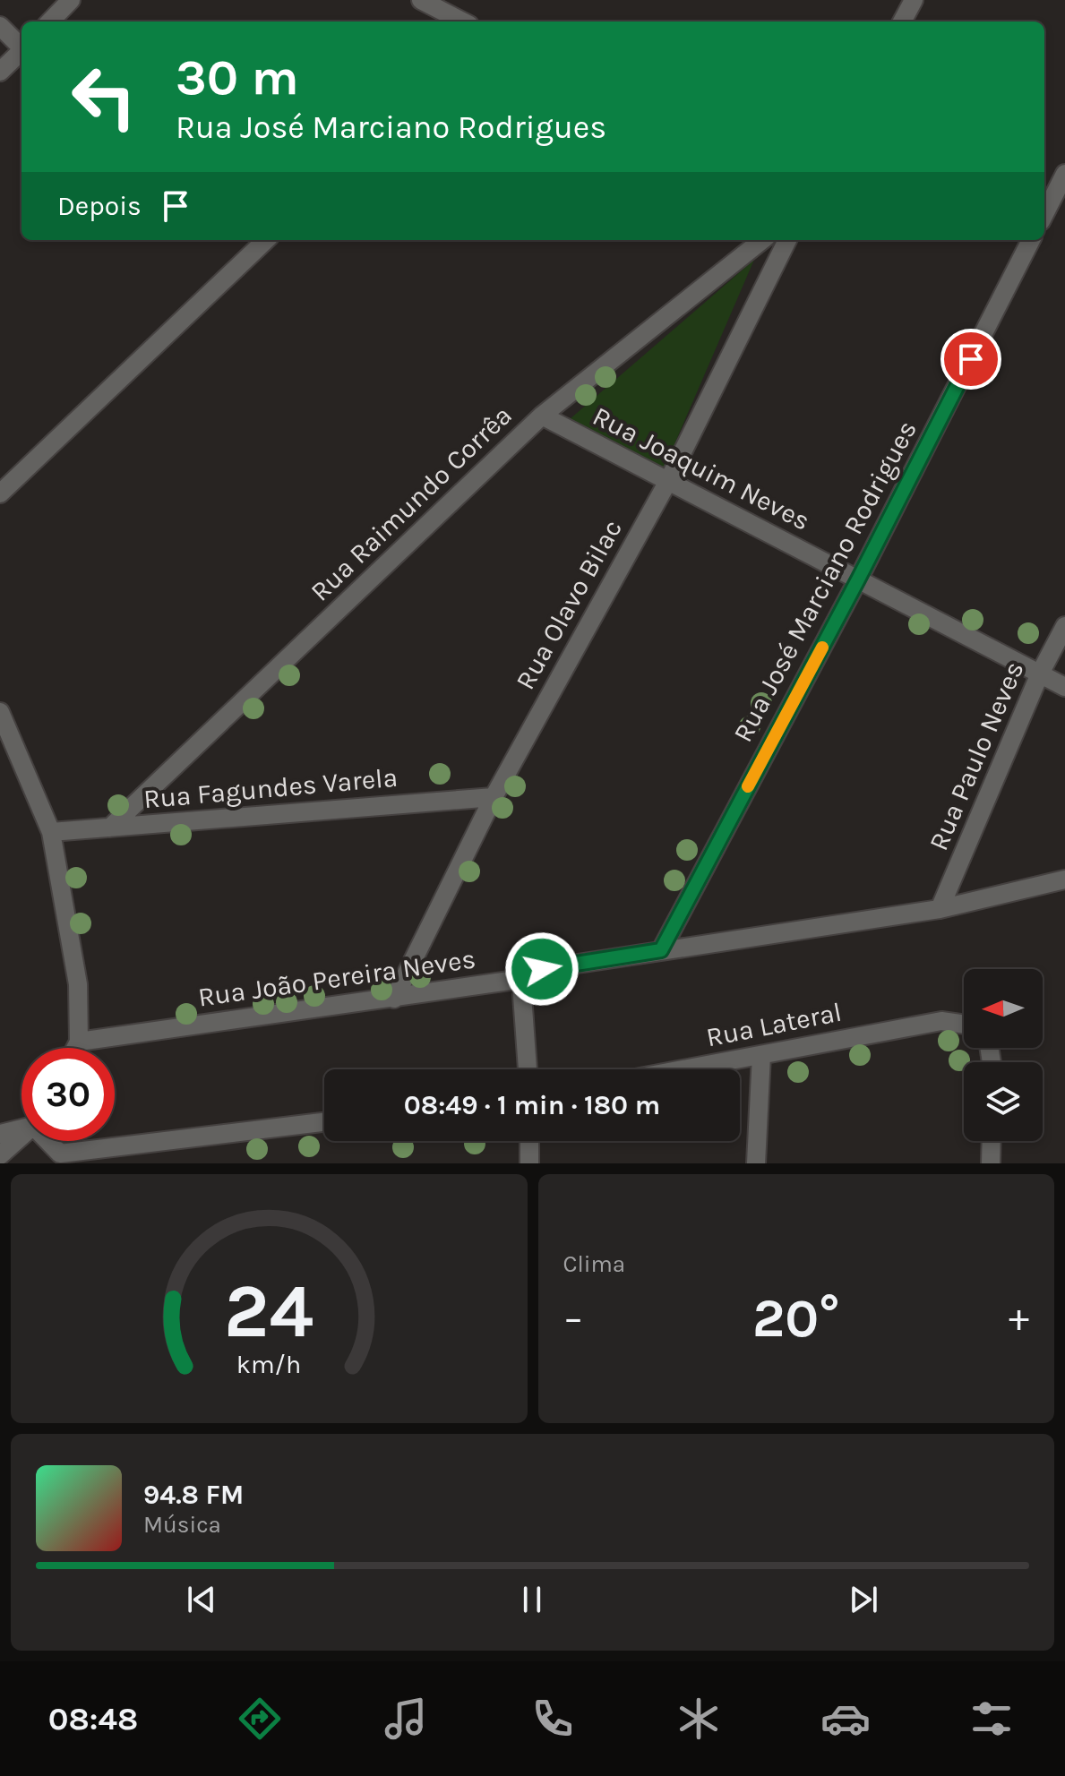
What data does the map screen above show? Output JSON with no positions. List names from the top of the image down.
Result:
{
  "streets": {
    "street": [
      "Rua Joaquim Neves",
      "Rua Raimundo Corrêa",
      "Rua José Marciano Rodrigues",
      "Rua Olavo Bilac",
      "Rua Paulo Neves",
      "Rua Fagundes Varela",
      "Rua João Pereira Neves",
      "Rua Lateral"
    ]
  },
  "crossings": [
    ["Rua Joaquim Neves", "Rua Raimundo Corrêa"],
    ["Rua Joaquim Neves", "Rua José Marciano Rodrigues"],
    ["Rua Joaquim Neves", "Rua Olavo Bilac"],
    ["Rua Joaquim Neves", "Rua Paulo Neves"],
    ["Rua Raimundo Corrêa", "Rua Fagundes Varela"],
    ["Rua José Marciano Rodrigues", "Rua João Pereira Neves"],
    ["Rua Olavo Bilac", "Rua Fagundes Varela"],
    ["Rua Olavo Bilac", "Rua João Pereira Neves"],
    ["Rua Paulo Neves", "Rua João Pereira Neves"]
  ],
  "north": "left",
  "page": {
    "turn": ["30 m", "Rua José Marciano Rodrigues"],
    "then": "Depois",
    "limit": "30",
    "trip": "08:49 · 1 min · 180 m",
    "tile": "Clima",
    "heat": ["−", "20°", "+"],
    "song": ["94.8 FM", "Música"],
    "tabs": "08:48",
    "gauge": ["24", "km/h"]
  }
}
